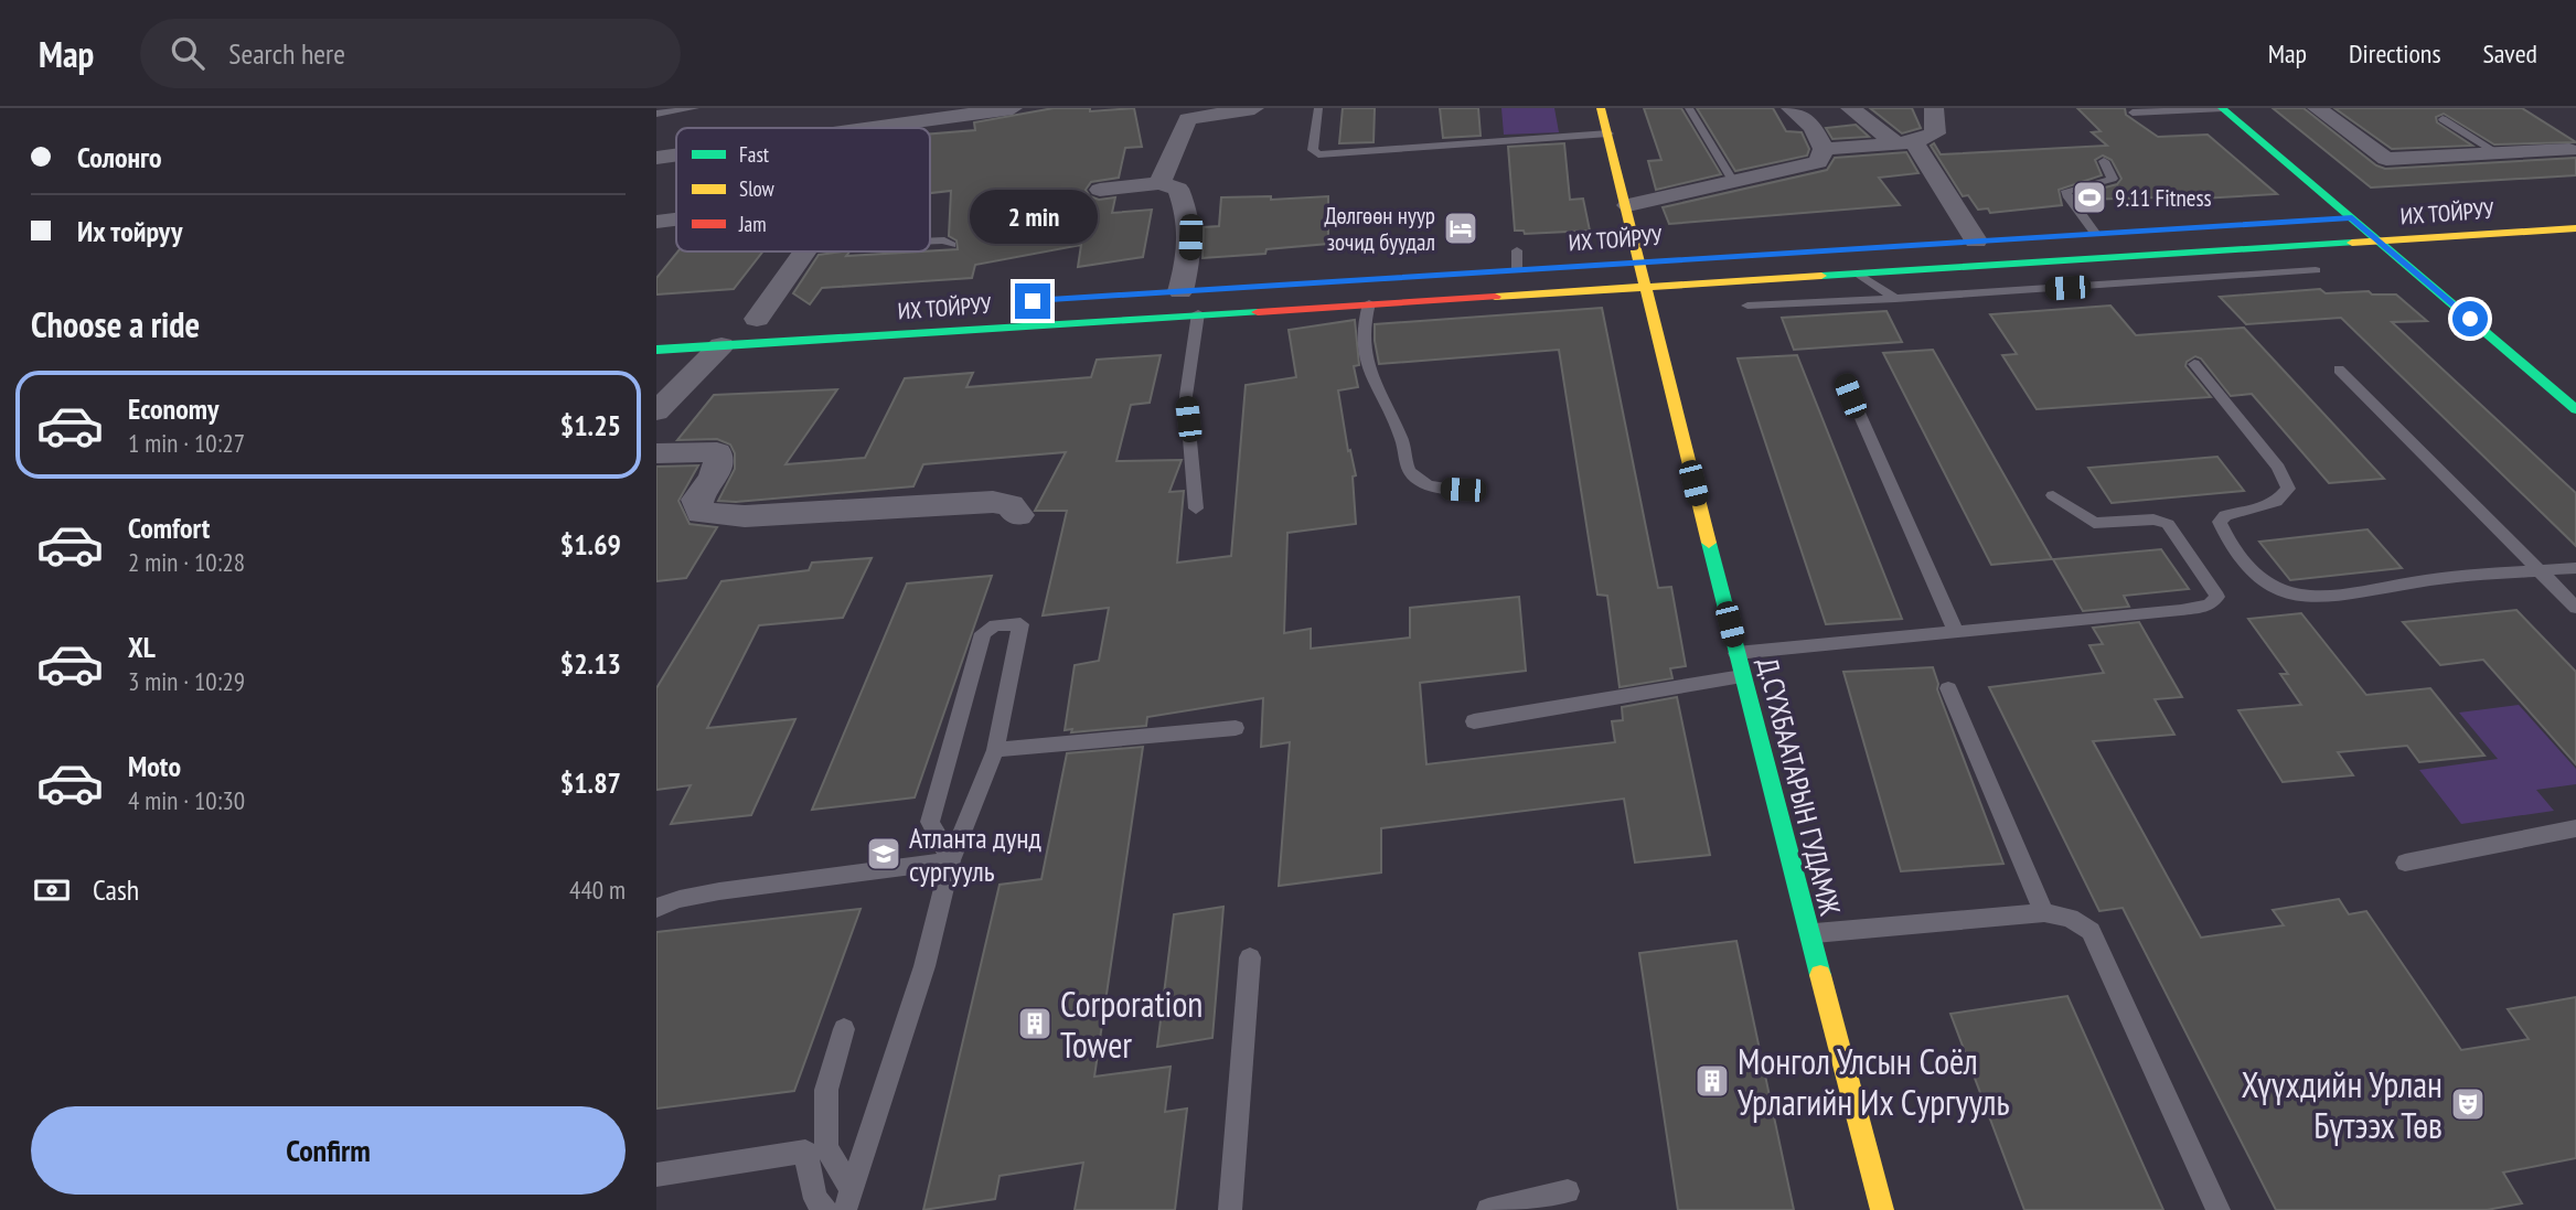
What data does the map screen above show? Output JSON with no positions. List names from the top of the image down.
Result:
{
  "streets": {
    "main road": ["ИХ ТОЙРУУ", "Д.СҮХБААТАРЫН ГУДАМЖ"]
  },
  "crossings": [
    ["ИХ ТОЙРУУ", "Д.СҮХБААТАРЫН ГУДАМЖ"]
  ],
  "places": {
    "sports": ["9.11 Fitness"],
    "hotel": ["Дөлгөөн нуур зочид буудал"],
    "school or university": ["Атланта дунд сургууль"],
    "building": ["Corporation Tower", "Mонгол Улсын Соёл Урлагийн Их Сургууль"],
    "theatre": ["Хүүхдийн Урлан Бүтээх Төв"]
  },
  "legend": ["Fast", "Slow", "Jam"],
  "page": {
    "header": "Map",
    "search": "Search here",
    "nav": ["Map", "Directions", "Saved"],
    "banner": ["Солонго", "Их тойруу"],
    "bubble": "2 min",
    "heading": "Choose a ride",
    "list": [
      {
        "name": "Economy",
        "note": "1 min · 10:27",
        "value": "$1.25"
      },
      {
        "name": "Comfort",
        "note": "2 min · 10:28",
        "value": "$1.69"
      },
      {
        "name": "XL",
        "note": "3 min · 10:29",
        "value": "$2.13"
      },
      {
        "name": "Moto",
        "note": "4 min · 10:30",
        "value": "$1.87"
      }
    ],
    "pay": ["Cash", "440 m"],
    "buttons": "Confirm"
  }
}
